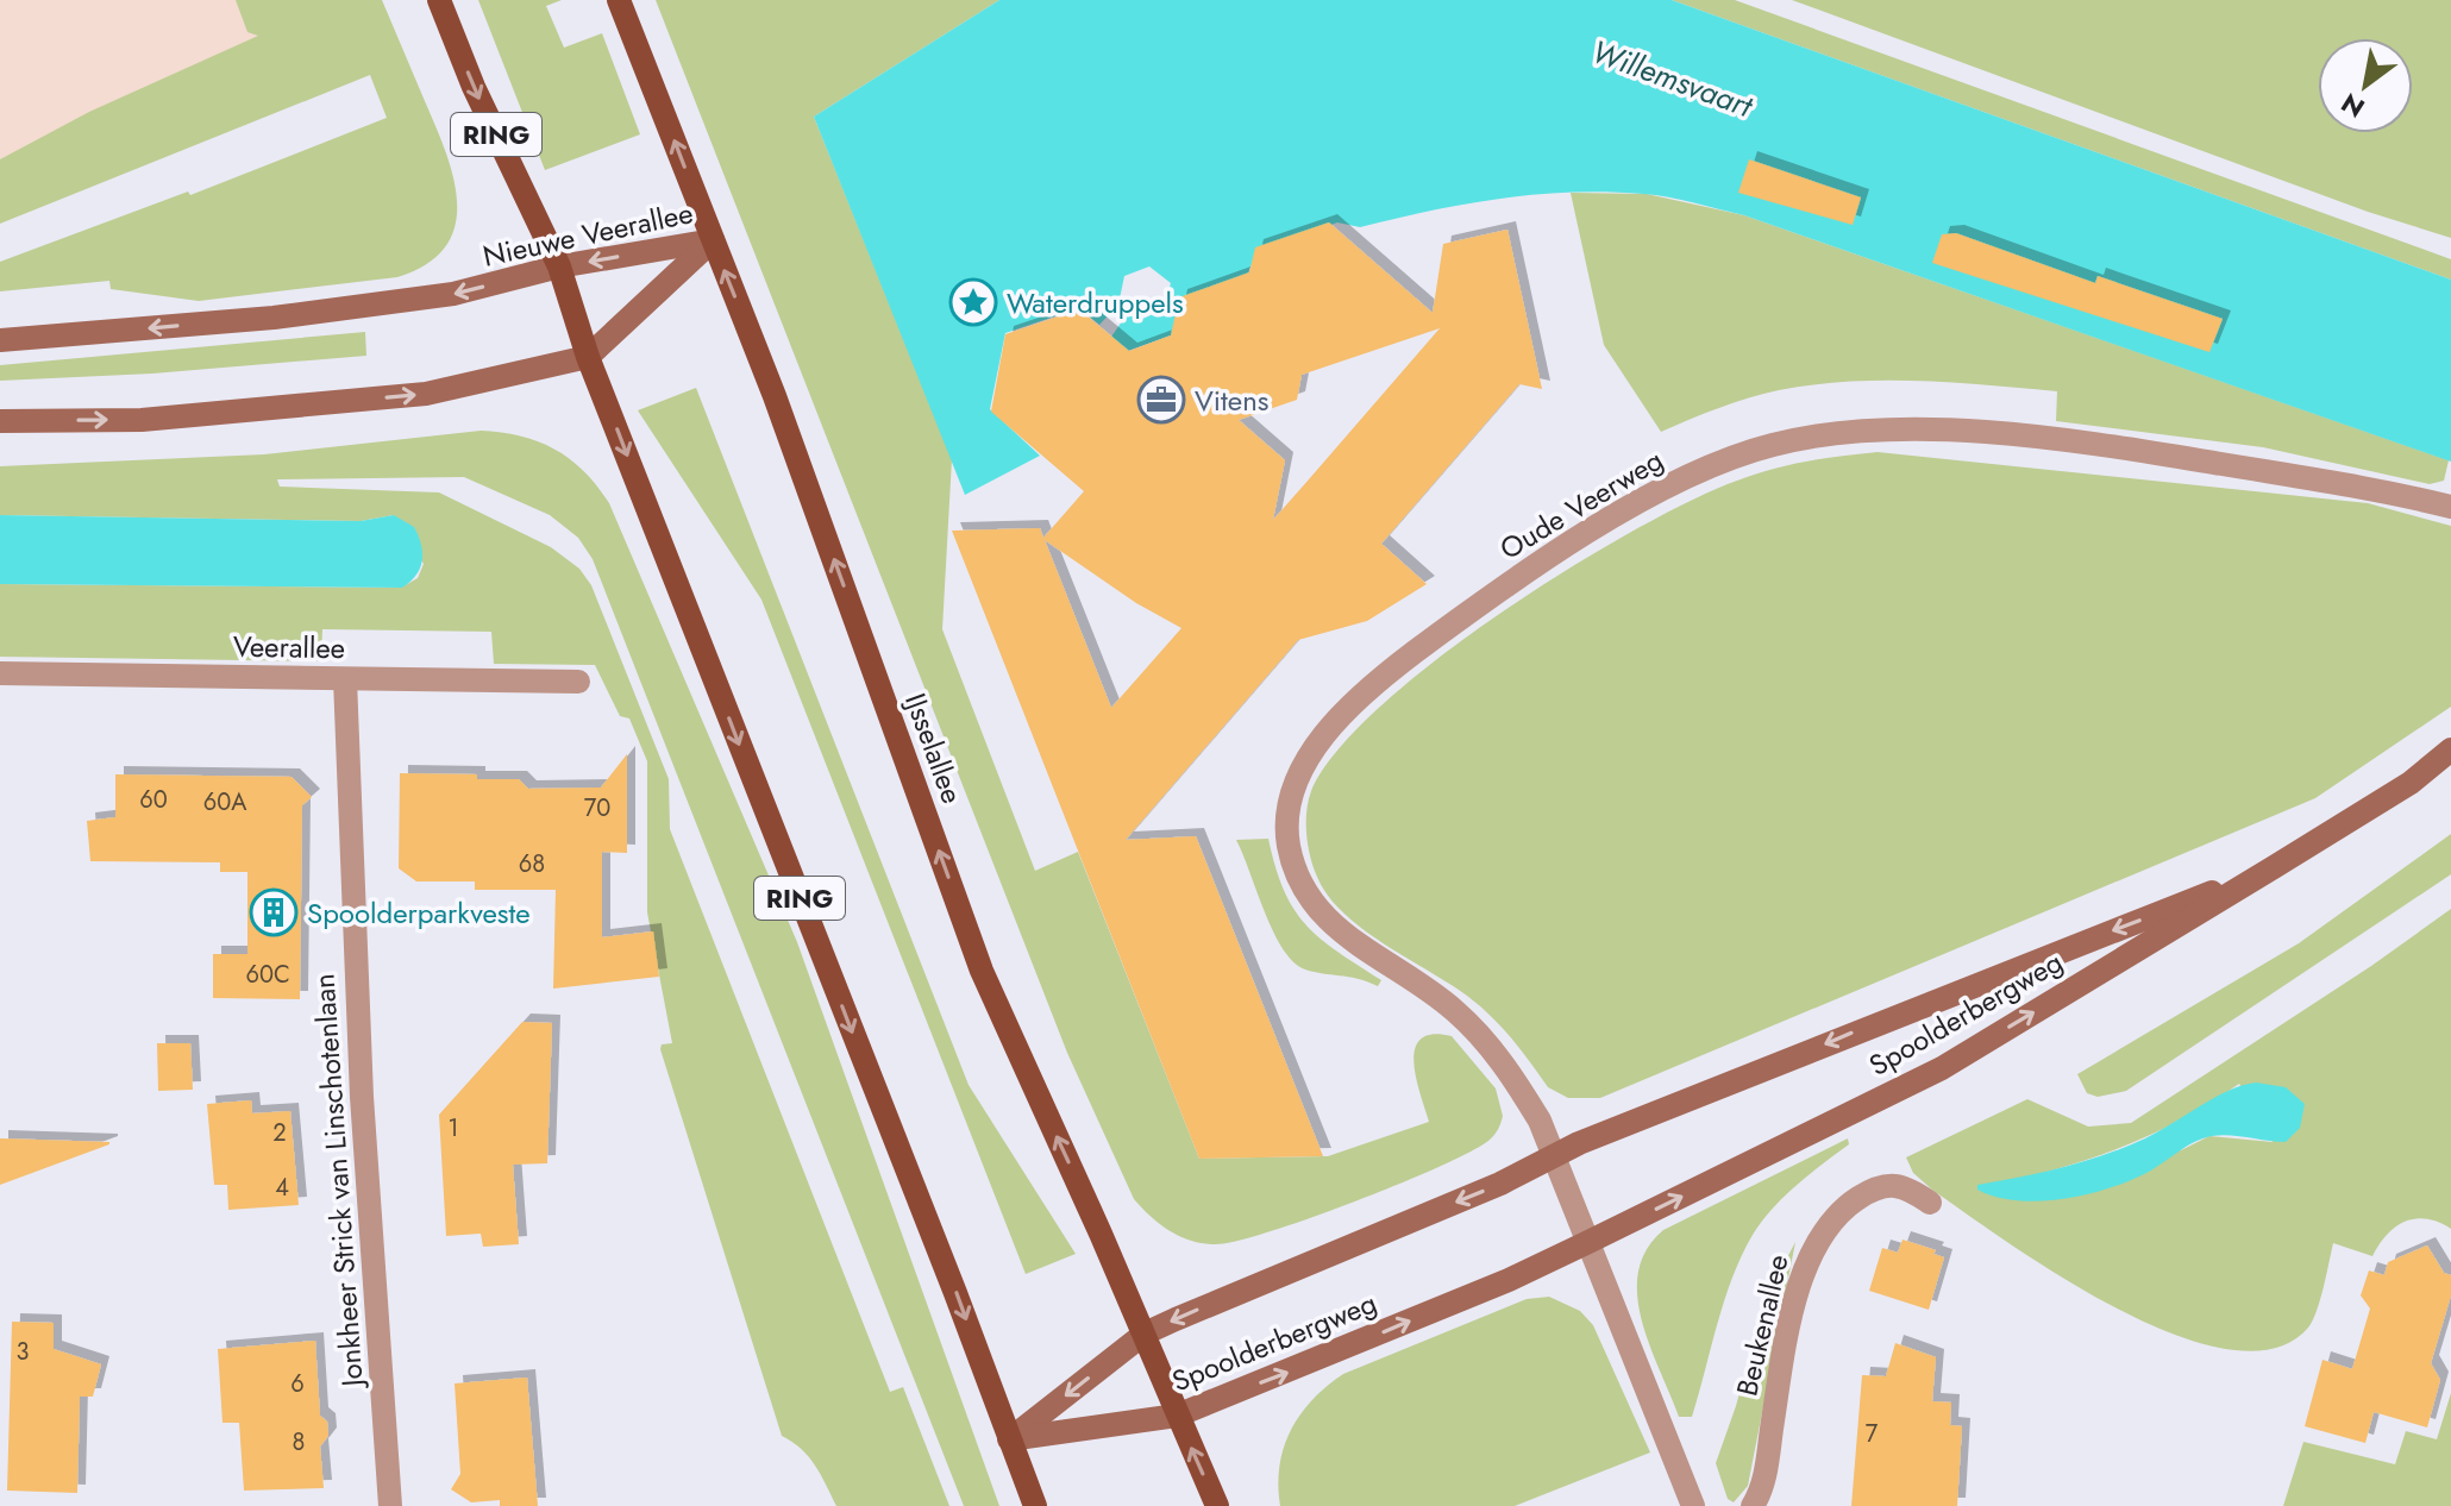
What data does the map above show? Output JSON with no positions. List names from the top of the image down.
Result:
{
  "streets": {
    "main road": [
      "RING",
      "Nieuwe Veerallee",
      "IJsselallee",
      "Spoolderbergweg"
    ],
    "street": [
      "Oude Veerweg",
      "Veerallee",
      "Jonkheer Strick van Linschotenlaan",
      "Beukenallee"
    ]
  },
  "crossings": [
    ["RING", "Nieuwe Veerallee"],
    ["RING", "Spoolderbergweg"],
    ["Nieuwe Veerallee", "IJsselallee"],
    ["Oude Veerweg", "Spoolderbergweg"],
    ["Veerallee", "Jonkheer Strick van Linschotenlaan"],
    ["IJsselallee", "Spoolderbergweg"]
  ],
  "water": ["Willemsvaart"],
  "places": {
    "place": ["Waterdruppels"],
    "office": ["Vitens"],
    "building": ["Spoolderparkveste"]
  },
  "house_numbers": [
    "60",
    "60A",
    "70",
    "68",
    "60C",
    "1",
    "2",
    "4",
    "3",
    "6",
    "7",
    "8"
  ],
  "north": "bottom left"
}
